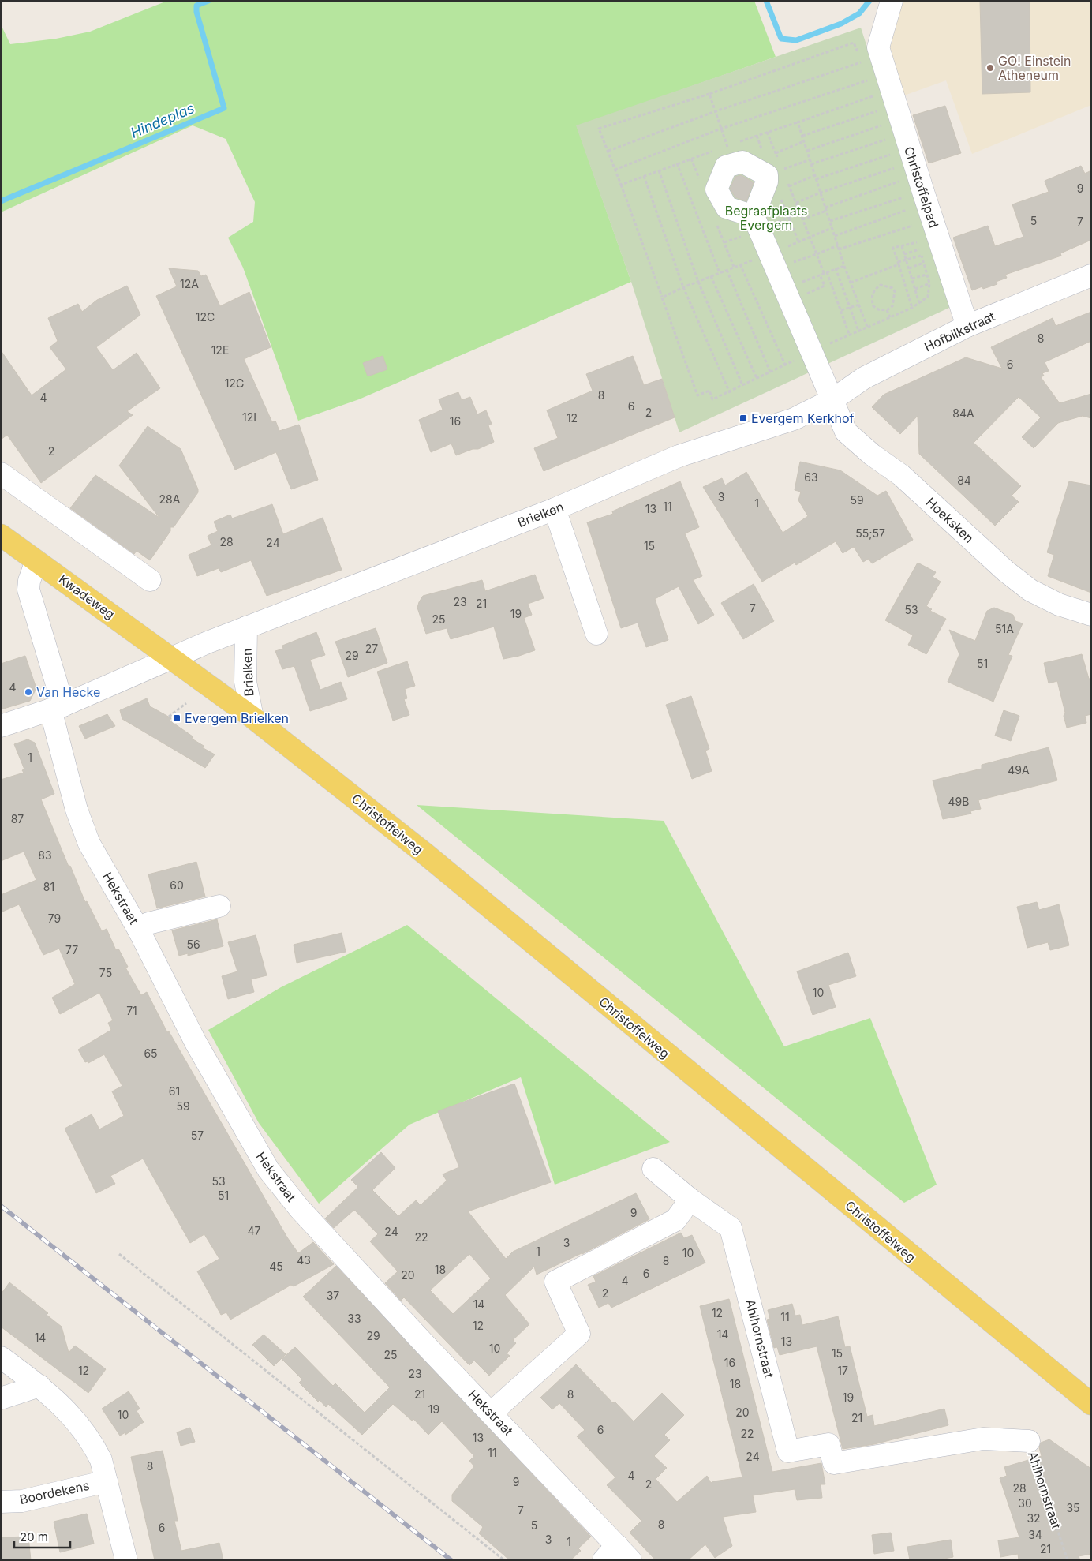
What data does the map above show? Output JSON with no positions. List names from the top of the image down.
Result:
{
  "streets": {
    "main road": ["Kwadeweg", "Christoffelweg"],
    "street": [
      "Christoffelpad",
      "Hofbilkstraat",
      "Brielken",
      "Hoeksken",
      "Hekstraat",
      "Ahlhornstraat",
      "Boordekens"
    ]
  },
  "crossings": [
    ["Christoffelpad", "Hofbilkstraat"],
    ["Hofbilkstraat", "Brielken"],
    ["Hofbilkstraat", "Hoeksken"],
    ["Brielken", "Hoeksken"],
    ["Brielken", "Kwadeweg"],
    ["Brielken", "Christoffelweg"],
    ["Brielken", "Hekstraat"],
    ["Kwadeweg", "Christoffelweg"],
    ["Kwadeweg", "Hekstraat"]
  ],
  "water": ["Hindeplas"],
  "parks": ["Begraafplaats Evergem"],
  "places": {
    "other": ["GO! Einstein Atheneum", "Van Hecke"],
    "transit": ["Evergem Kerkhof", "Evergem Brielken"]
  },
  "house_numbers": [
    "9",
    "5",
    "7",
    "12A",
    "12C",
    "8",
    "12E",
    "6",
    "12G",
    "8",
    "4",
    "6",
    "2",
    "84A",
    "12I",
    "12",
    "16",
    "2",
    "63",
    "84",
    "3",
    "28A",
    "59",
    "1",
    "11",
    "13",
    "55;57",
    "28",
    "24",
    "15",
    "23",
    "21",
    "7",
    "53",
    "19",
    "25",
    "51A",
    "27",
    "29",
    "51",
    "4",
    "1",
    "49A",
    "49B",
    "87",
    "83",
    "60",
    "81",
    "79",
    "56",
    "77",
    "75",
    "10",
    "71",
    "65",
    "61",
    "59",
    "57",
    "53",
    "51",
    "9",
    "47",
    "24",
    "22",
    "3",
    "1",
    "10",
    "43",
    "8",
    "45",
    "18",
    "6",
    "20",
    "4",
    "2",
    "37",
    "14",
    "12",
    "11",
    "33",
    "12",
    "14",
    "29",
    "14",
    "13",
    "10",
    "15",
    "25",
    "16",
    "12",
    "17",
    "23",
    "18",
    "21",
    "8",
    "19",
    "19",
    "20",
    "10",
    "21",
    "6",
    "22",
    "13",
    "11",
    "24",
    "8",
    "4",
    "9",
    "2",
    "28",
    "30",
    "35",
    "7",
    "32",
    "8",
    "5",
    "6",
    "34",
    "3",
    "1",
    "21"
  ],
  "scale_bar": "20 m"
}
